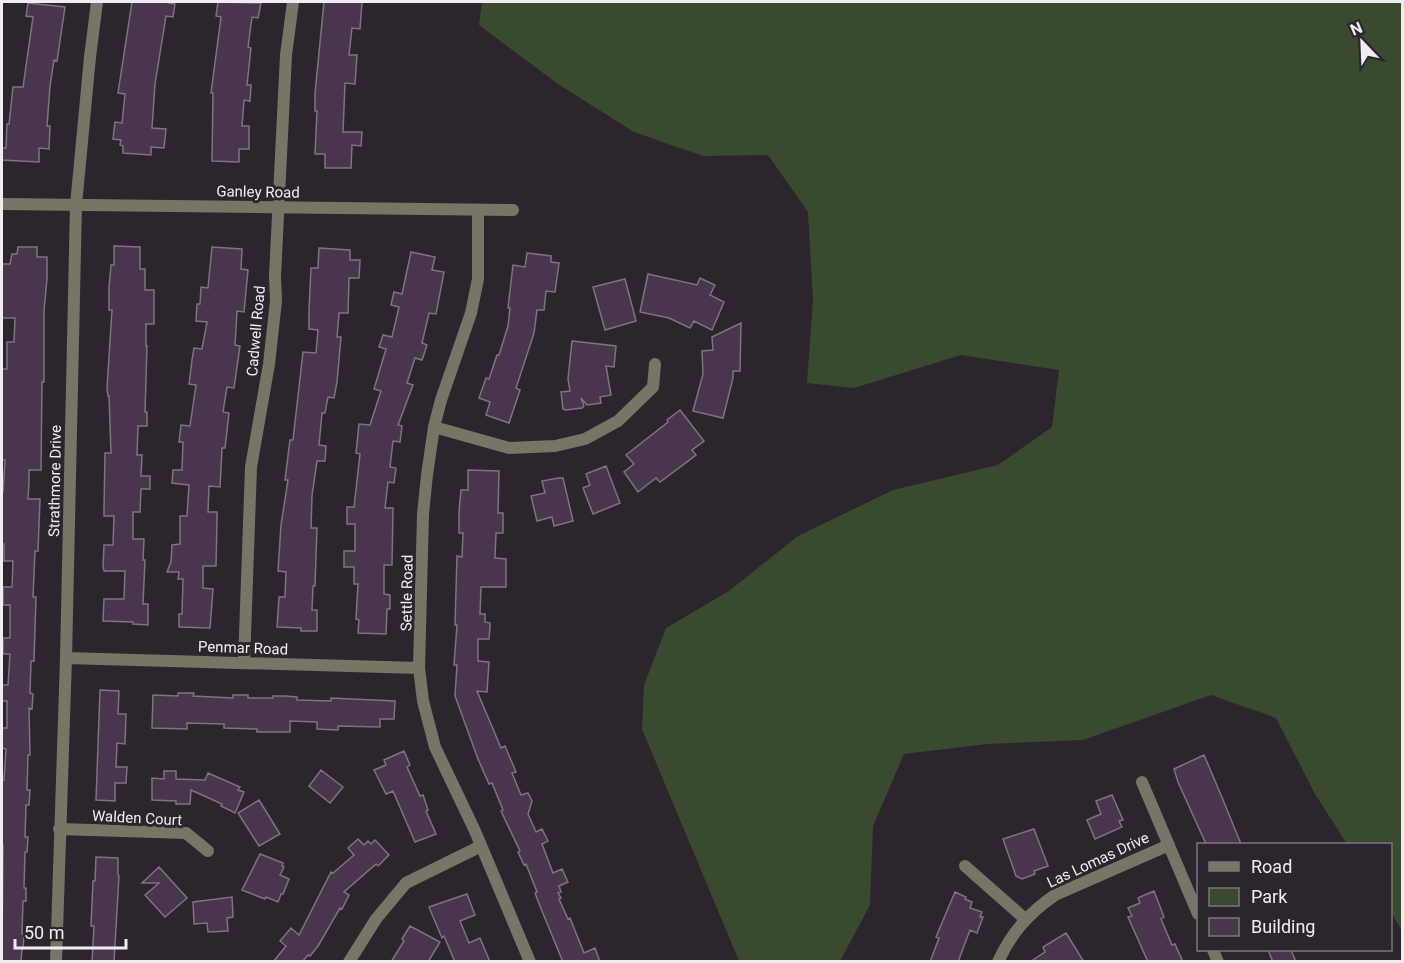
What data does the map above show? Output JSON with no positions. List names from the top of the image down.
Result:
{
  "streets": {
    "street": [
      "Ganley Road",
      "Cadwell Road",
      "Strathmore Drive",
      "Settle Road",
      "Penmar Road",
      "Walden Court",
      "Las Lomas Drive"
    ]
  },
  "crossings": [
    ["Ganley Road", "Cadwell Road"],
    ["Ganley Road", "Strathmore Drive"],
    ["Ganley Road", "Settle Road"],
    ["Cadwell Road", "Penmar Road"],
    ["Strathmore Drive", "Penmar Road"],
    ["Strathmore Drive", "Walden Court"],
    ["Settle Road", "Penmar Road"]
  ],
  "legend": ["Road", "Park", "Building"],
  "scale_bar": "50 m",
  "north": "top left"
}
